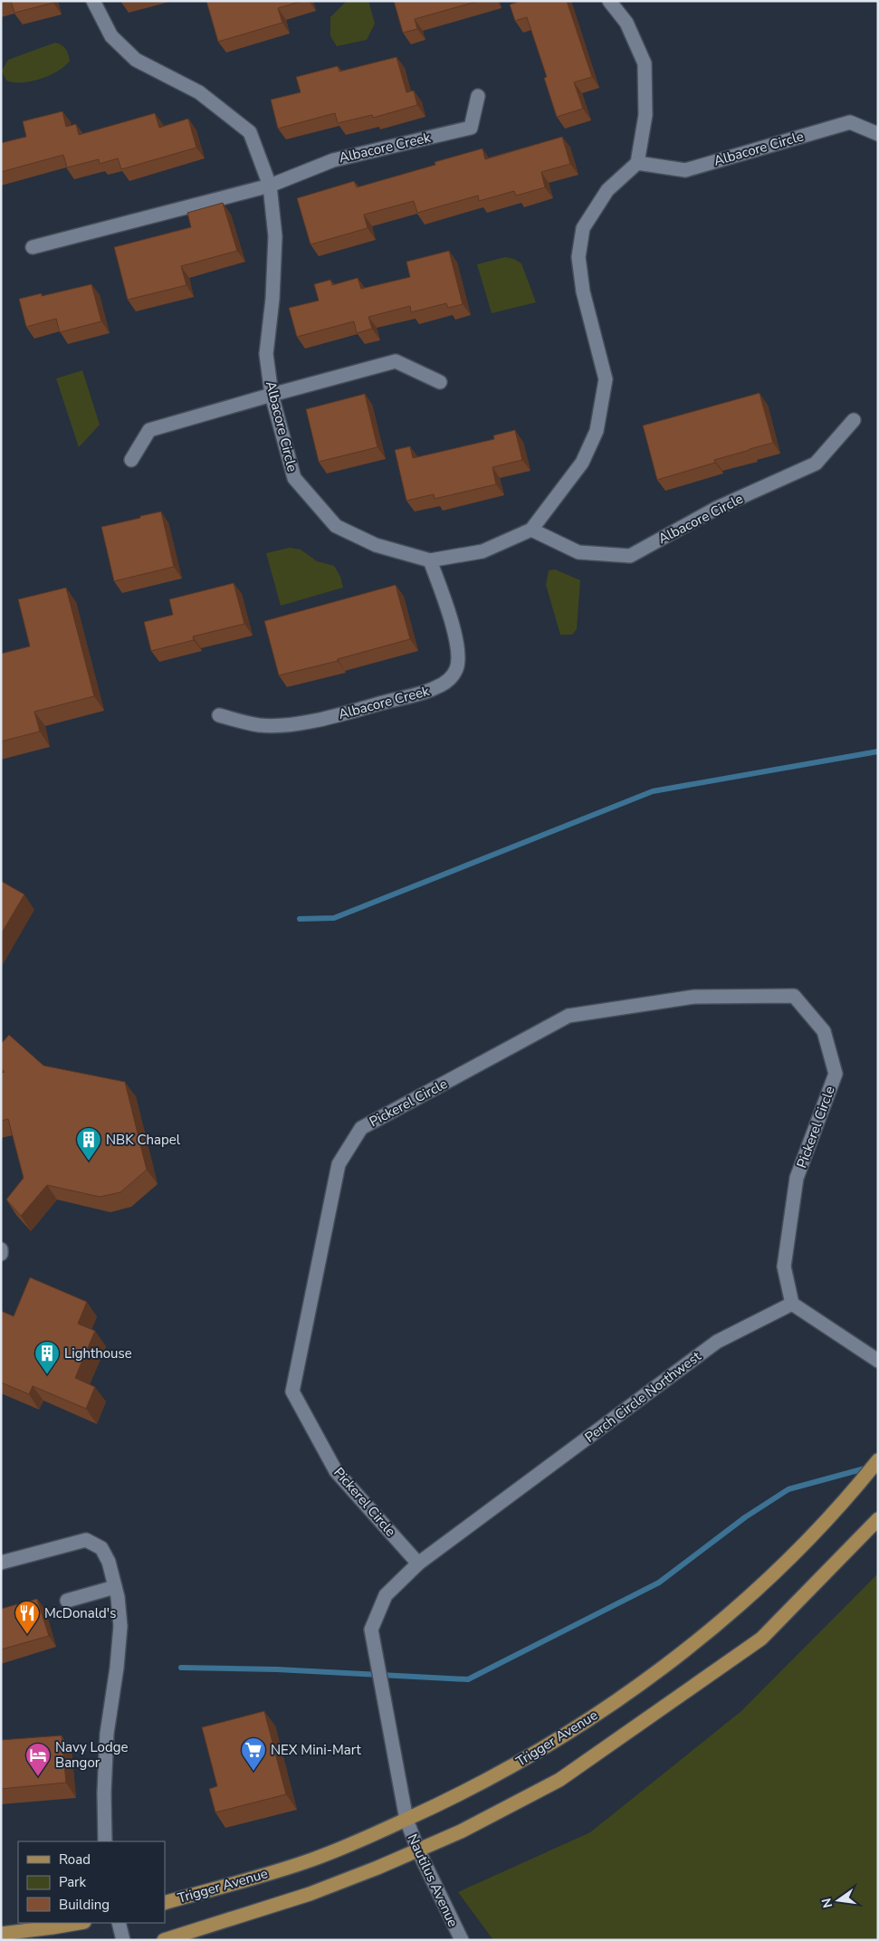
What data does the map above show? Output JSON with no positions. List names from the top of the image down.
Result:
{
  "streets": {
    "main road": ["Trigger Avenue"],
    "street": [
      "Albacore Creek",
      "Albacore Circle",
      "Pickerel Circle",
      "Perch Circle Northwest",
      "Nautilus Avenue"
    ]
  },
  "crossings": [
    ["Albacore Creek", "Albacore Circle"],
    ["Pickerel Circle", "Perch Circle Northwest"],
    ["Trigger Avenue", "Nautilus Avenue"]
  ],
  "places": {
    "building": ["NBK Chapel", "Lighthouse"],
    "restaurant": ["McDonald's"],
    "supermarket": ["NEX Mini-Mart"],
    "hotel": ["Navy Lodge Bangor"]
  },
  "legend": ["Road", "Park", "Building"],
  "north": "left"
}
